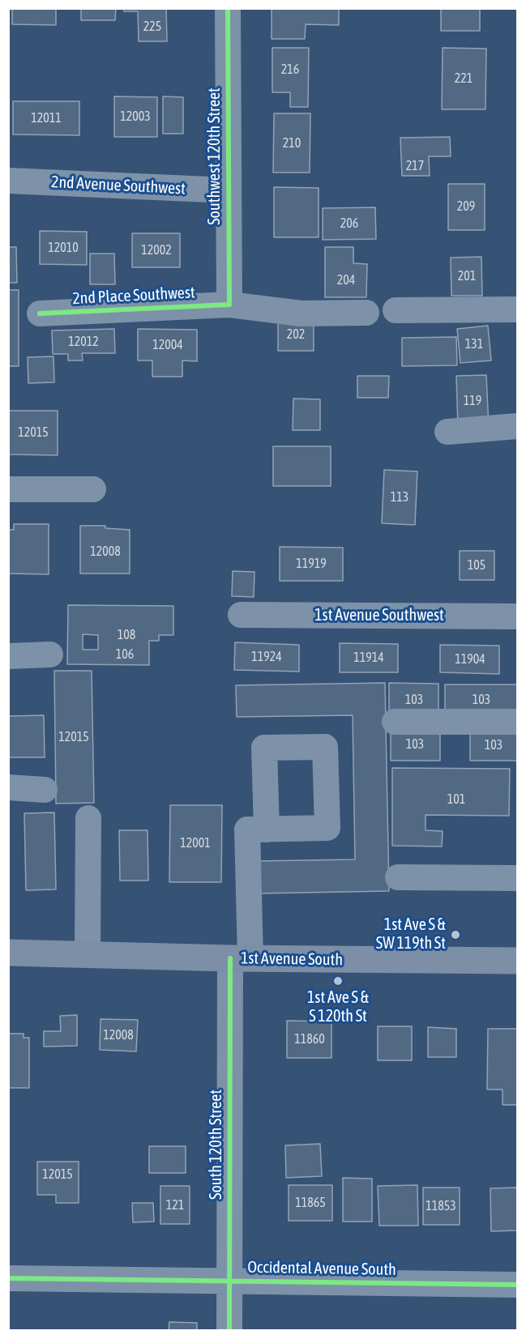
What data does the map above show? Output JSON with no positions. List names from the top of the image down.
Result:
{
  "streets": {
    "main road": ["1st Avenue South"],
    "street": [
      "Southwest 120th Street",
      "2nd Avenue Southwest",
      "2nd Place Southwest",
      "1st Avenue Southwest",
      "South 120th Street",
      "Occidental Avenue South"
    ]
  },
  "crossings": [
    ["Southwest 120th Street", "2nd Avenue Southwest"],
    ["Southwest 120th Street", "2nd Place Southwest"],
    ["1st Avenue South", "South 120th Street"],
    ["South 120th Street", "Occidental Avenue South"]
  ],
  "places": ["1st Ave S & SW 119th St", "1st Ave S & S 120th St"],
  "house_numbers": [
    "225",
    "216",
    "221",
    "12003",
    "12011",
    "210",
    "217",
    "209",
    "206",
    "12010",
    "12002",
    "201",
    "204",
    "202",
    "12012",
    "131",
    "12004",
    "119",
    "12015",
    "113",
    "12008",
    "11919",
    "105",
    "108",
    "106",
    "11924",
    "11914",
    "11904",
    "103",
    "103",
    "12015",
    "103",
    "103",
    "101",
    "12001",
    "12008",
    "11860",
    "12015",
    "11865",
    "121",
    "11853"
  ]
}
